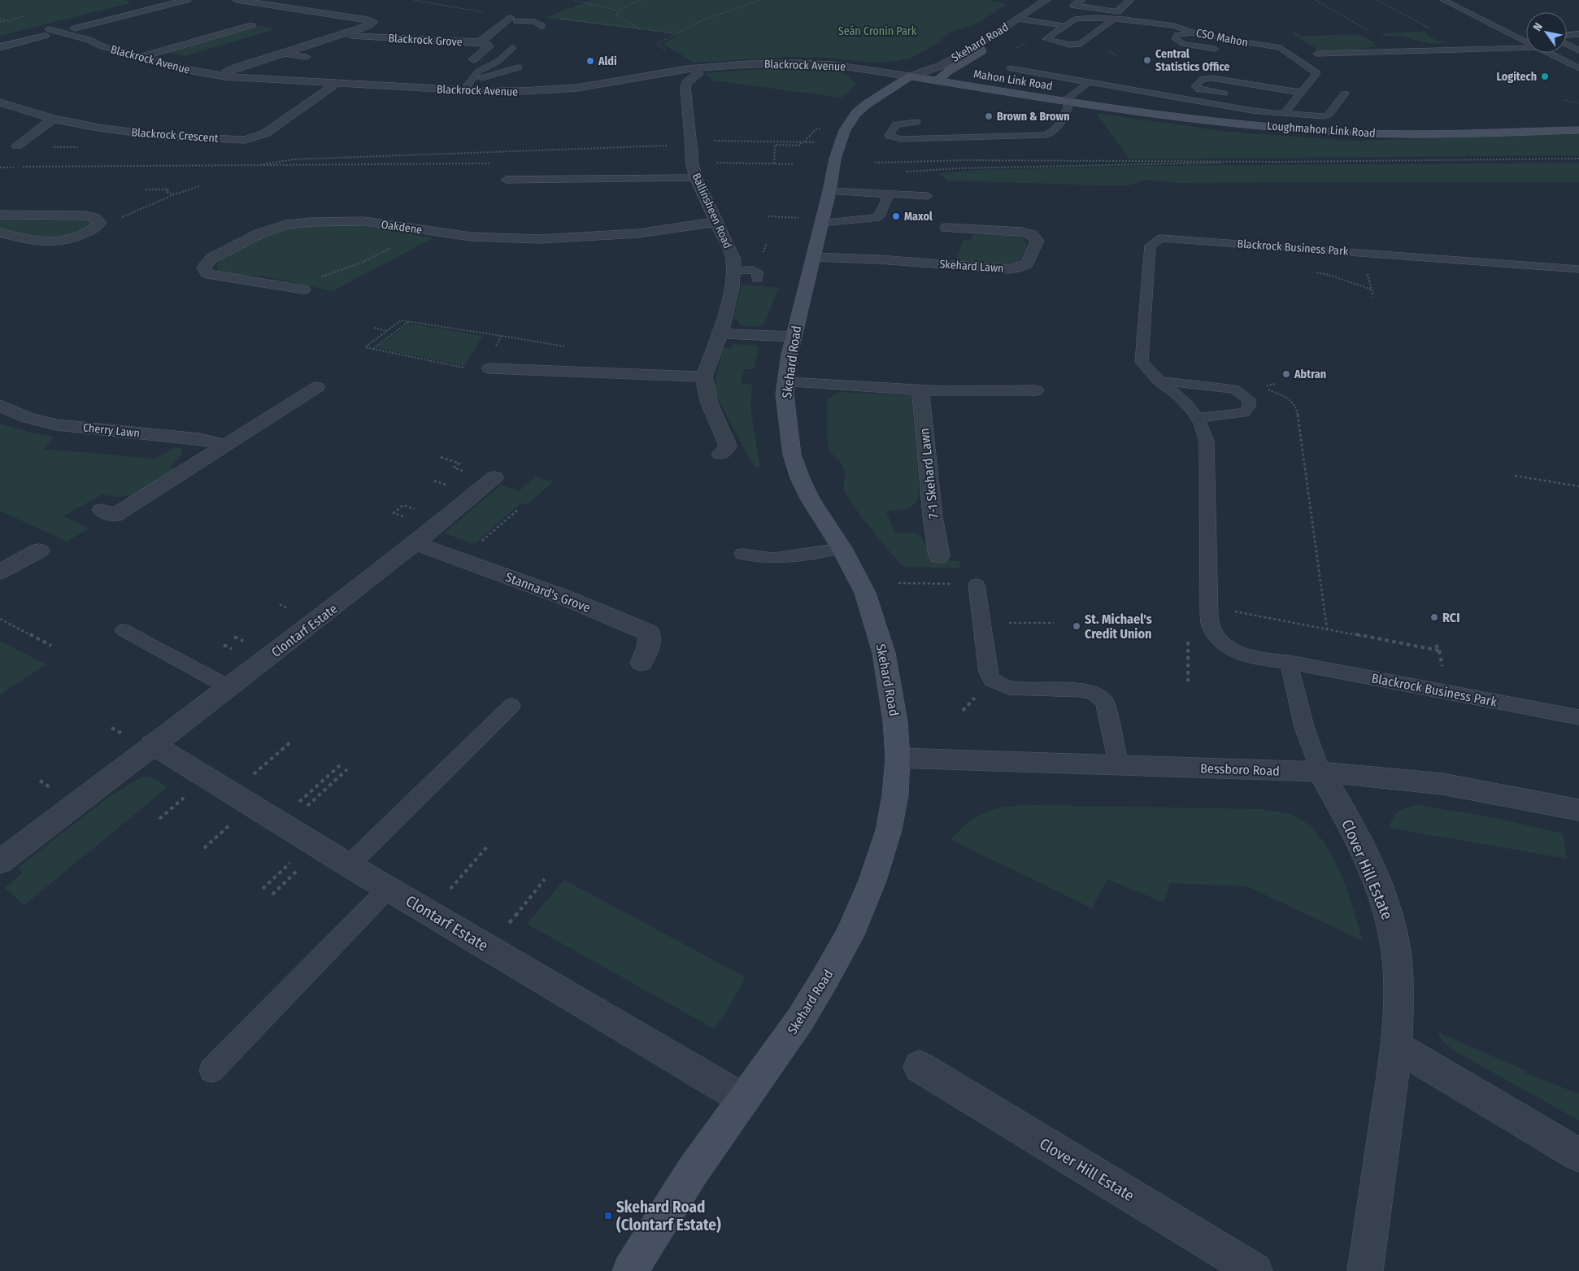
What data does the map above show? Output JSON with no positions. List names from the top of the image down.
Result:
{
  "streets": {
    "main road": ["Skehard Road", "Mahon Link Road", "Loughmahon Link Road"],
    "street": [
      "Blackrock Grove",
      "Blackrock Avenue",
      "Blackrock Crescent",
      "Ballinsheen Road",
      "Oakdene",
      "Skehard Lawn",
      "Cherry Lawn",
      "7-1 Skehard Lawn",
      "Stannard's Grove",
      "Clontarf Estate",
      "Bessboro Road",
      "Clover Hill Estate"
    ],
    "lane": ["CSO Mahon", "Blackrock Business Park"]
  },
  "crossings": [
    ["CSO Mahon", "Skehard Road"],
    ["Blackrock Grove", "Blackrock Avenue"],
    ["Skehard Road", "Blackrock Avenue"],
    ["Skehard Road", "Mahon Link Road"],
    ["Skehard Road", "Skehard Lawn"],
    ["Skehard Road", "Clontarf Estate"],
    ["Skehard Road", "Bessboro Road"],
    ["Blackrock Avenue", "Mahon Link Road"],
    ["Blackrock Avenue", "Blackrock Crescent"],
    ["Blackrock Avenue", "Ballinsheen Road"],
    ["Mahon Link Road", "Loughmahon Link Road"],
    ["Ballinsheen Road", "Oakdene"],
    ["Stannard's Grove", "Clontarf Estate"],
    ["Bessboro Road", "Clover Hill Estate"]
  ],
  "parks": ["Seán Cronin Park"],
  "places": {
    "other": [
      "Central Statistics Office",
      "Aldi",
      "Logitech",
      "Brown & Brown",
      "Maxol",
      "Abtran",
      "RCI",
      "St. Michael's Credit Union"
    ],
    "transit": ["Skehard Road (Clontarf Estate)"]
  },
  "north": "top left"
}
